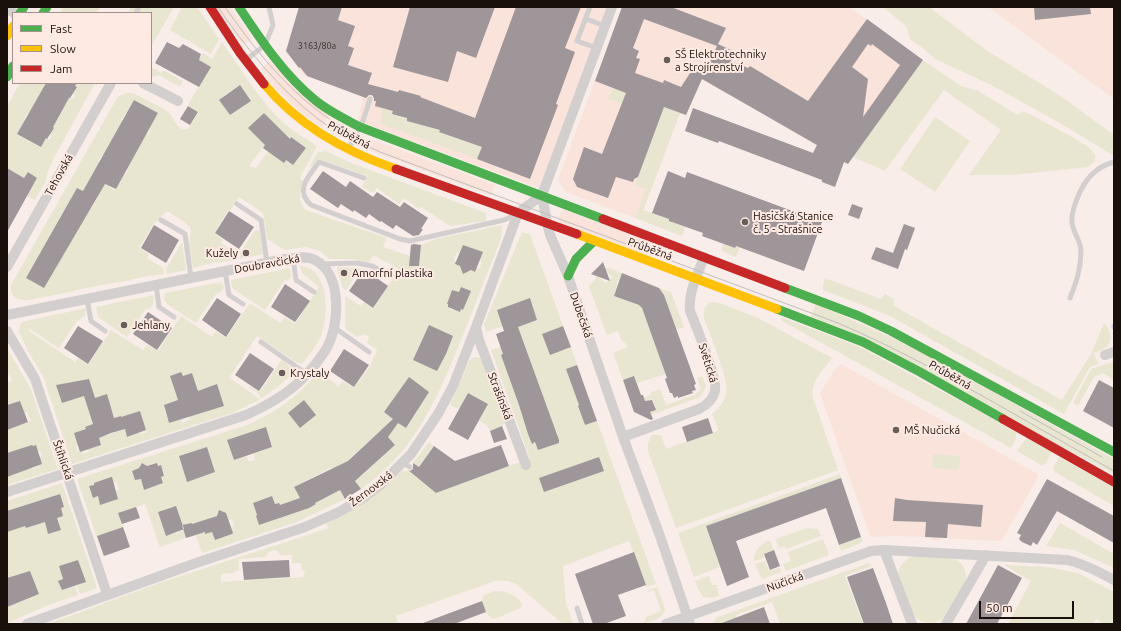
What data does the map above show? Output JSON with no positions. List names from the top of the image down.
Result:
{
  "streets": {
    "main road": ["Průběžná"],
    "street": [
      "Tehovská",
      "Doubravčická",
      "Dubečská",
      "Světická",
      "Strašínská",
      "Štíhlická",
      "Žernovská",
      "Nučická"
    ]
  },
  "crossings": [
    ["Průběžná", "Dubečská"],
    ["Průběžná", "Světická"],
    ["Průběžná", "Žernovská"],
    ["Dubečská", "Světická"],
    ["Dubečská", "Nučická"],
    ["Strašínská", "Žernovská"],
    ["Štíhlická", "Žernovská"]
  ],
  "places": [
    "SŠ Elektrotechniky a Strojírenství",
    "Hasičská Stanice č. 5 - Strašnice",
    "Kužely",
    "Amorfní plastika",
    "Jehlany",
    "Krystaly",
    "MŠ Nučická"
  ],
  "house_numbers": ["3163/80a"],
  "legend": ["Fast", "Slow", "Jam"],
  "scale_bar": "50 m"
}
